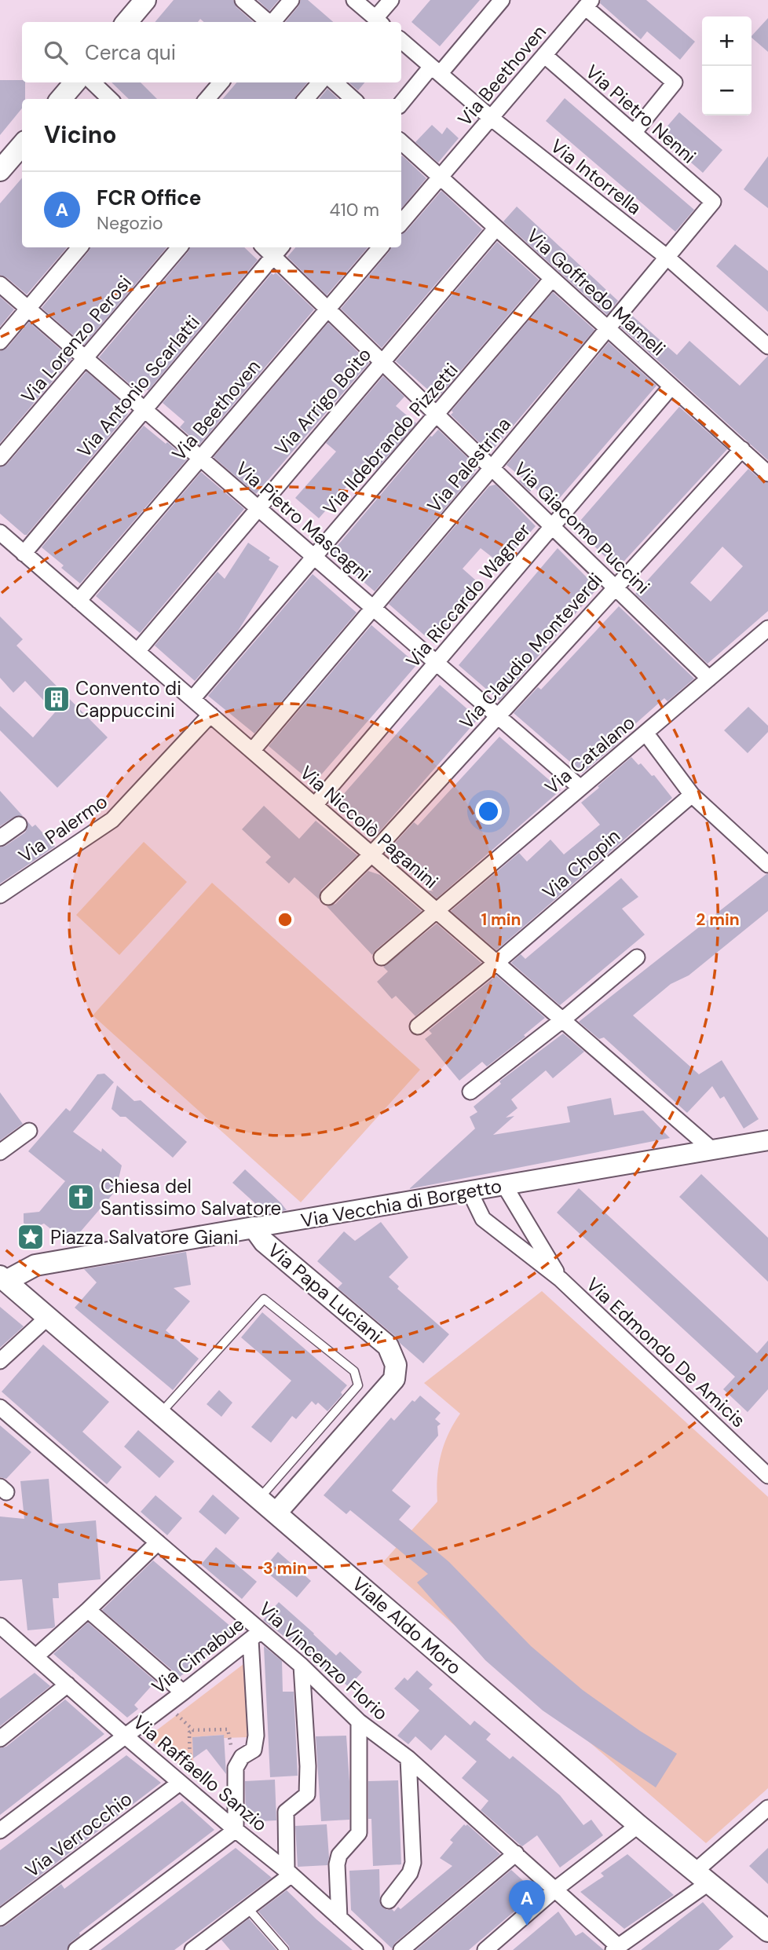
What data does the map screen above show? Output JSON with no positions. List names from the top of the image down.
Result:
{
  "streets": {
    "main road": ["Via Vecchia di Borgetto", "Via Papa Luciani", "Viale Aldo Moro"],
    "street": [
      "Via Beethoven",
      "Via Pietro Nenni",
      "Via Intorrella",
      "Via Goffredo Mameli",
      "Via Lorenzo Perosi",
      "Via Antonio Scarlatti",
      "Via Arrigo Boito",
      "Via Ildebrando Pizzetti",
      "Via Palestrina",
      "Via Pietro Mascagni",
      "Via Giacomo Puccini",
      "Via Riccardo Wagner",
      "Via Claudio Monteverdi",
      "Via Catalano",
      "Via Niccolò Paganini",
      "Via Palermo",
      "Via Chopin",
      "Via Edmondo De Amicis",
      "Via Cimabue",
      "Via Vincenzo Florio",
      "Via Raffaello Sanzio",
      "Via Verrocchio"
    ]
  },
  "crossings": [
    ["Via Beethoven", "Via Pietro Nenni"],
    ["Via Beethoven", "Via Intorrella"],
    ["Via Beethoven", "Via Goffredo Mameli"],
    ["Via Beethoven", "Via Pietro Mascagni"],
    ["Via Beethoven", "Via Giacomo Puccini"],
    ["Via Beethoven", "Via Niccolò Paganini"],
    ["Via Pietro Nenni", "Via Palestrina"],
    ["Via Intorrella", "Via Palestrina"],
    ["Via Goffredo Mameli", "Via Arrigo Boito"],
    ["Via Goffredo Mameli", "Via Ildebrando Pizzetti"],
    ["Via Goffredo Mameli", "Via Palestrina"],
    ["Via Goffredo Mameli", "Via Riccardo Wagner"],
    ["Via Goffredo Mameli", "Via Claudio Monteverdi"],
    ["Via Lorenzo Perosi", "Via Pietro Mascagni"],
    ["Via Antonio Scarlatti", "Via Pietro Mascagni"],
    ["Via Antonio Scarlatti", "Via Giacomo Puccini"],
    ["Via Antonio Scarlatti", "Via Niccolò Paganini"],
    ["Via Arrigo Boito", "Via Pietro Mascagni"],
    ["Via Arrigo Boito", "Via Giacomo Puccini"],
    ["Via Arrigo Boito", "Via Niccolò Paganini"],
    ["Via Ildebrando Pizzetti", "Via Pietro Mascagni"],
    ["Via Ildebrando Pizzetti", "Via Giacomo Puccini"],
    ["Via Ildebrando Pizzetti", "Via Niccolò Paganini"],
    ["Via Palestrina", "Via Pietro Mascagni"],
    ["Via Palestrina", "Via Giacomo Puccini"],
    ["Via Palestrina", "Via Niccolò Paganini"],
    ["Via Pietro Mascagni", "Via Riccardo Wagner"],
    ["Via Pietro Mascagni", "Via Claudio Monteverdi"],
    ["Via Pietro Mascagni", "Via Catalano"],
    ["Via Giacomo Puccini", "Via Riccardo Wagner"],
    ["Via Giacomo Puccini", "Via Claudio Monteverdi"],
    ["Via Giacomo Puccini", "Via Catalano"],
    ["Via Riccardo Wagner", "Via Niccolò Paganini"],
    ["Via Claudio Monteverdi", "Via Niccolò Paganini"],
    ["Via Catalano", "Via Niccolò Paganini"],
    ["Via Niccolò Paganini", "Via Palermo"],
    ["Via Niccolò Paganini", "Via Chopin"],
    ["Via Niccolò Paganini", "Via Vecchia di Borgetto"],
    ["Via Vecchia di Borgetto", "Via Papa Luciani"],
    ["Via Vecchia di Borgetto", "Viale Aldo Moro"],
    ["Via Papa Luciani", "Viale Aldo Moro"],
    ["Via Cimabue", "Via Vincenzo Florio"],
    ["Via Cimabue", "Via Raffaello Sanzio"],
    ["Via Raffaello Sanzio", "Via Verrocchio"]
  ],
  "places": {
    "building": ["Convento di Cappuccini"],
    "church": ["Chiesa del Santissimo Salvatore"],
    "place": ["Piazza Salvatore Giani"]
  },
  "page": {
    "map_buttons": ["+", "−"],
    "search": "Cerca qui",
    "heading": "Vicino",
    "list": [
      {
        "mark": "A",
        "name": "FCR Office",
        "note": "Negozio",
        "value": "410 m"
      }
    ],
    "pins": "A"
  },
  "rings": ["1 min", "2 min", "3 min"]
}
